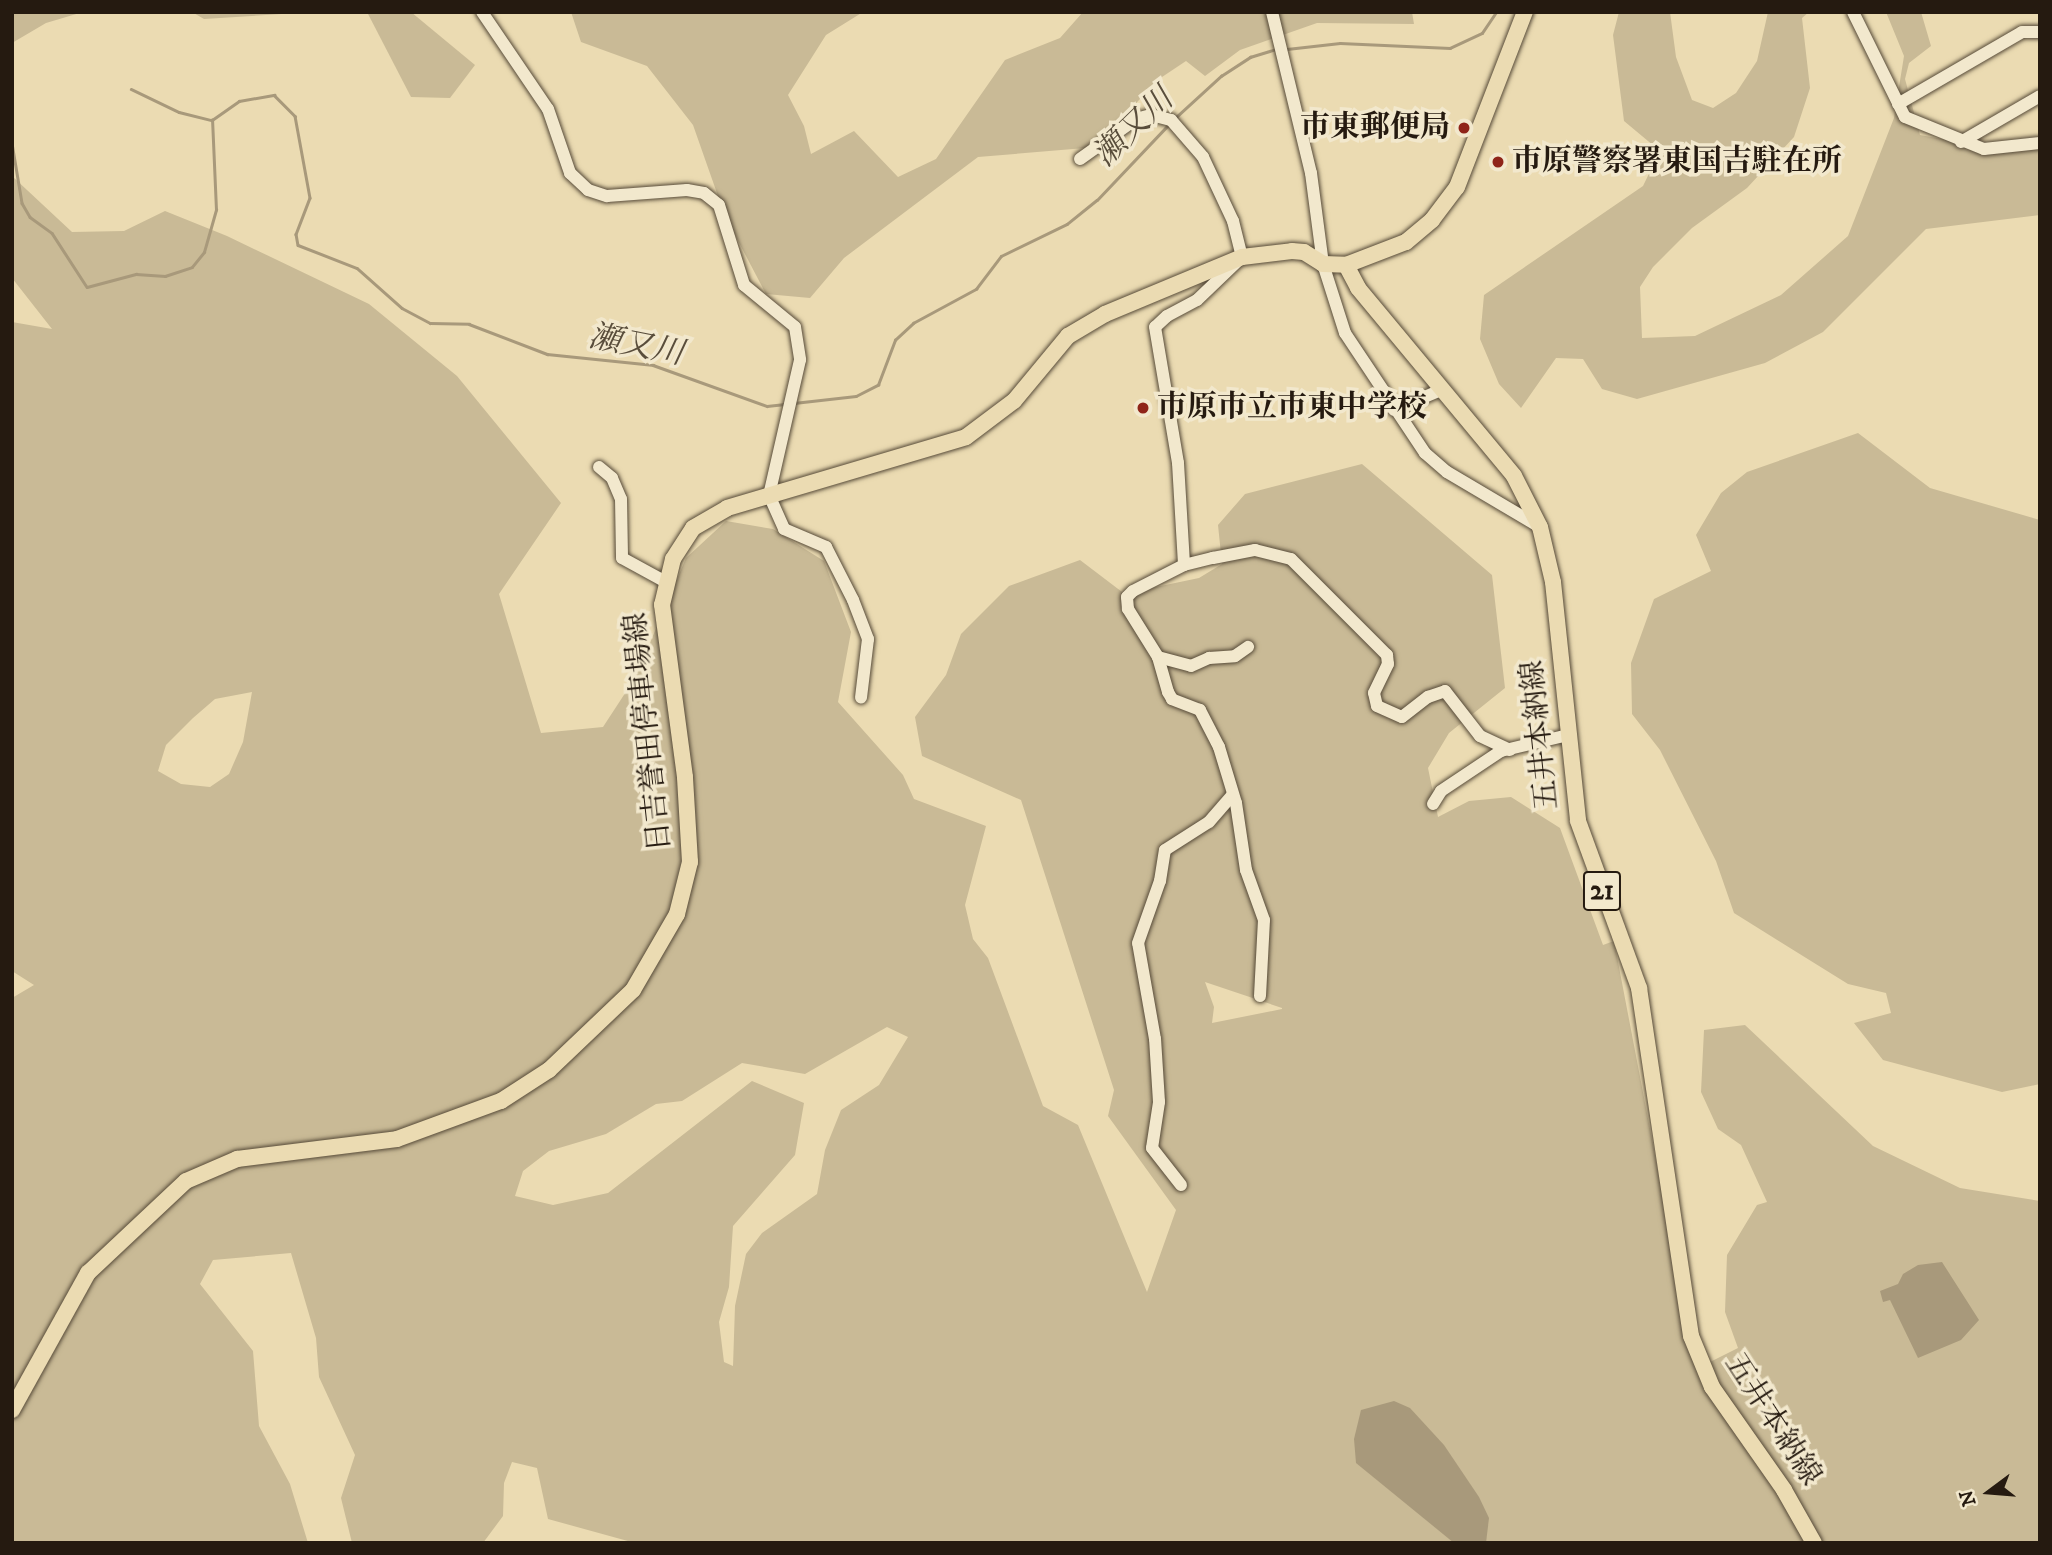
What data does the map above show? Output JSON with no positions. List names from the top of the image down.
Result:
{
  "streets": {
    "main road": ["日吉誉田停車場線", "五井本納線", "21"]
  },
  "crossings": [
    ["日吉誉田停車場線", "五井本納線"]
  ],
  "water": ["瀬又川"],
  "places": ["市東郵便局", "市原警察署東国吉駐在所", "市原市立市東中学校"],
  "north": "left"
}
